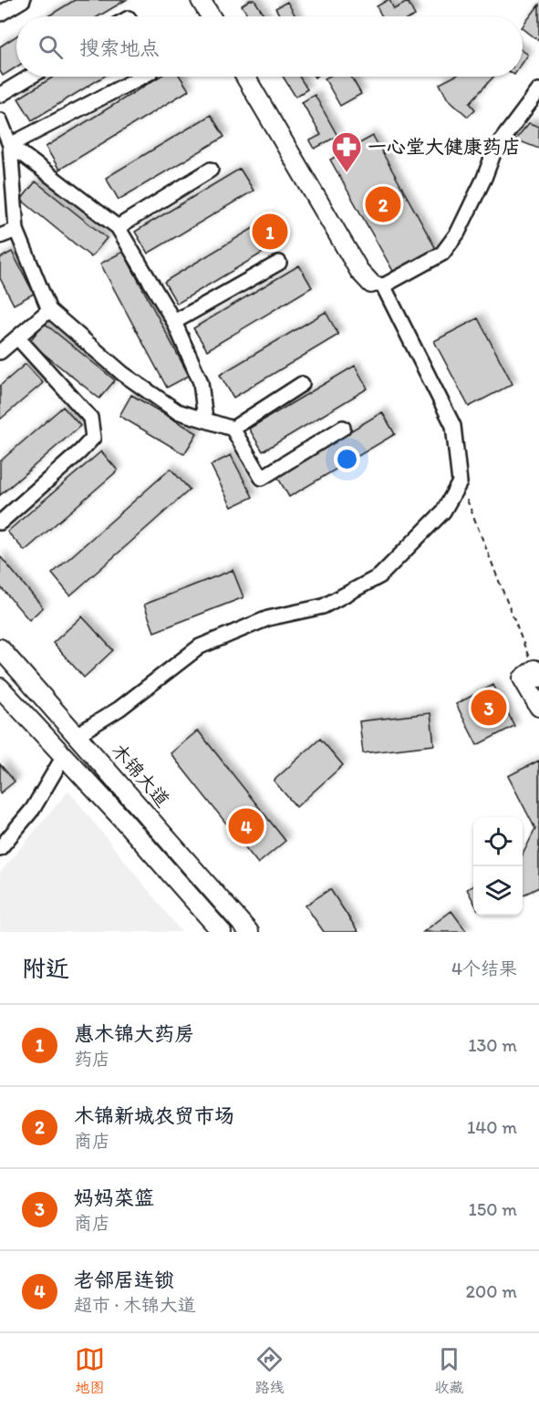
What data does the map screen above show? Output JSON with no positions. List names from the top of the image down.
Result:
{
  "streets": {
    "street": ["木锦大道"]
  },
  "places": {
    "pharmacy": ["一心堂大健康药店"]
  },
  "page": {
    "search": "搜索地点",
    "pins": [
      "2",
      "1",
      "3",
      "4"
    ],
    "heading": ["附近", "4个结果"],
    "list": [
      {
        "mark": "1",
        "name": "惠木锦大药房",
        "note": "药店",
        "value": "130 m"
      },
      {
        "mark": "2",
        "name": "木锦新城农贸市场",
        "note": "商店",
        "value": "140 m"
      },
      {
        "mark": "3",
        "name": "妈妈菜篮",
        "note": "商店",
        "value": "150 m"
      },
      {
        "mark": "4",
        "name": "老邻居连锁",
        "note": "超市 · 木锦大道",
        "value": "200 m"
      }
    ],
    "nav": ["地图", "路线", "收藏"]
  }
}
